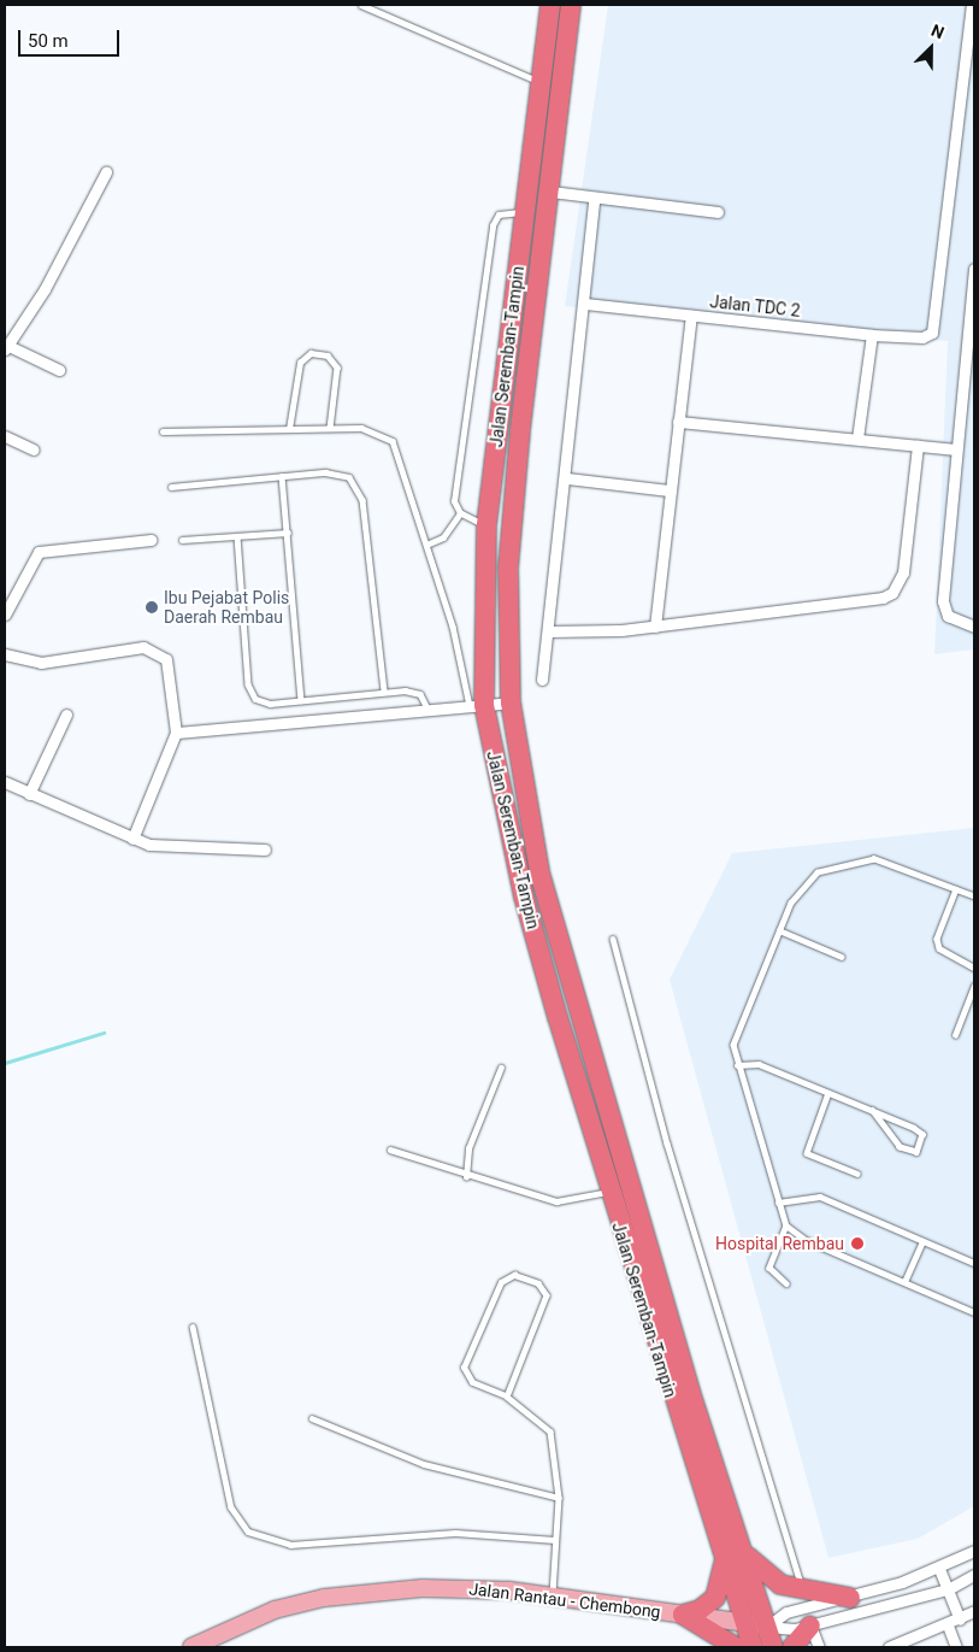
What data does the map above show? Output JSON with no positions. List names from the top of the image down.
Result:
{
  "streets": {
    "highway": ["Jalan Seremban-Tampin"],
    "main road": ["Jalan Rantau - Chembong"],
    "street": ["Jalan TDC 2"]
  },
  "crossings": [
    ["Jalan Seremban-Tampin", "Jalan Rantau - Chembong"]
  ],
  "places": ["Ibu Pejabat Polis Daerah Rembau", "Hospital Rembau"],
  "scale_bar": "50 m",
  "north": "top right"
}
